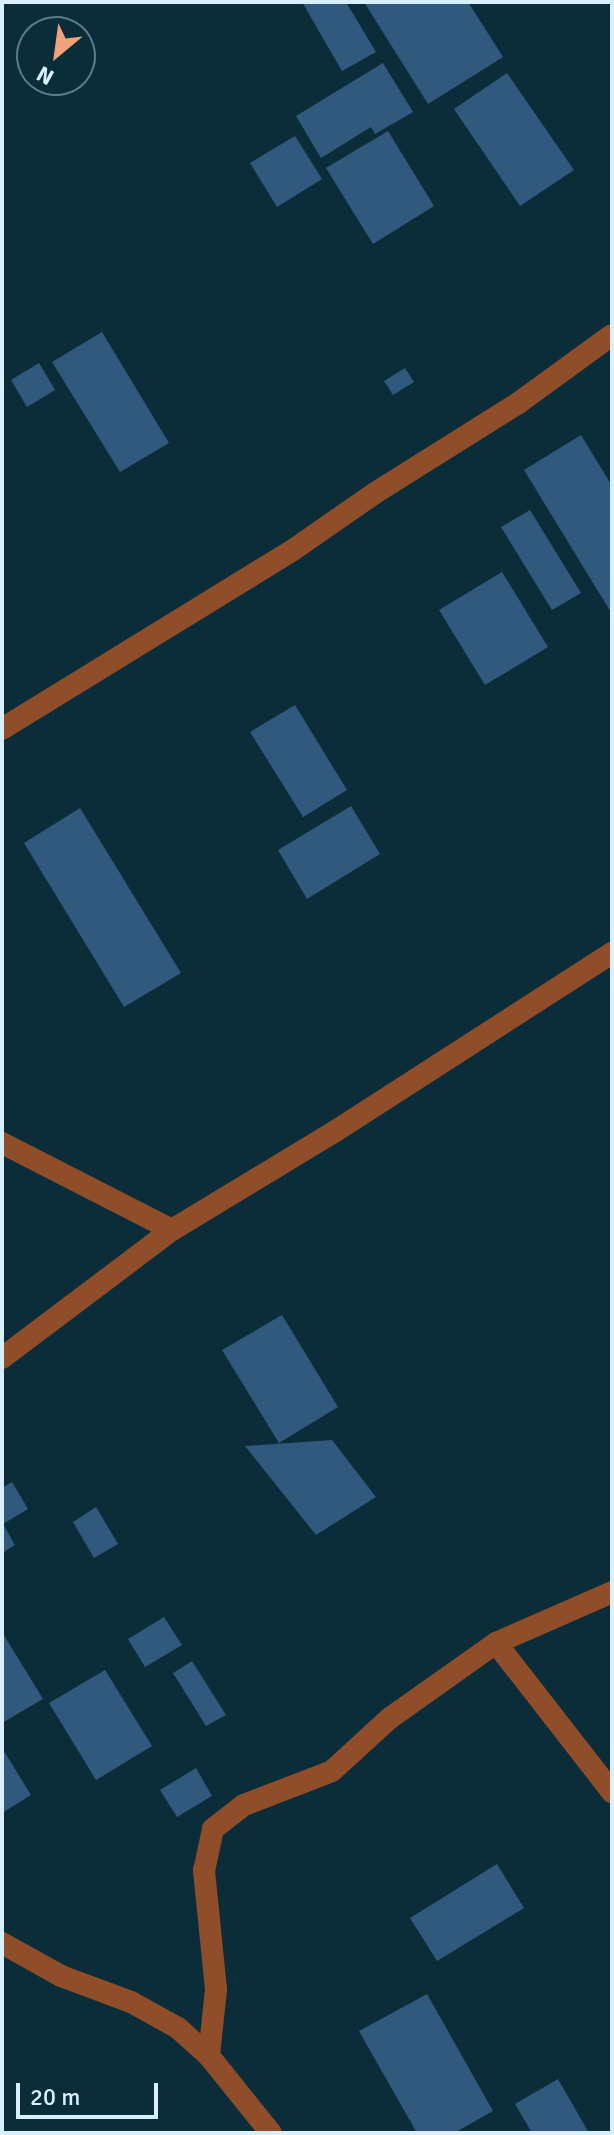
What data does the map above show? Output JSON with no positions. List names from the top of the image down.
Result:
{
  "scale_bar": "20 m",
  "north": "bottom left"
}
